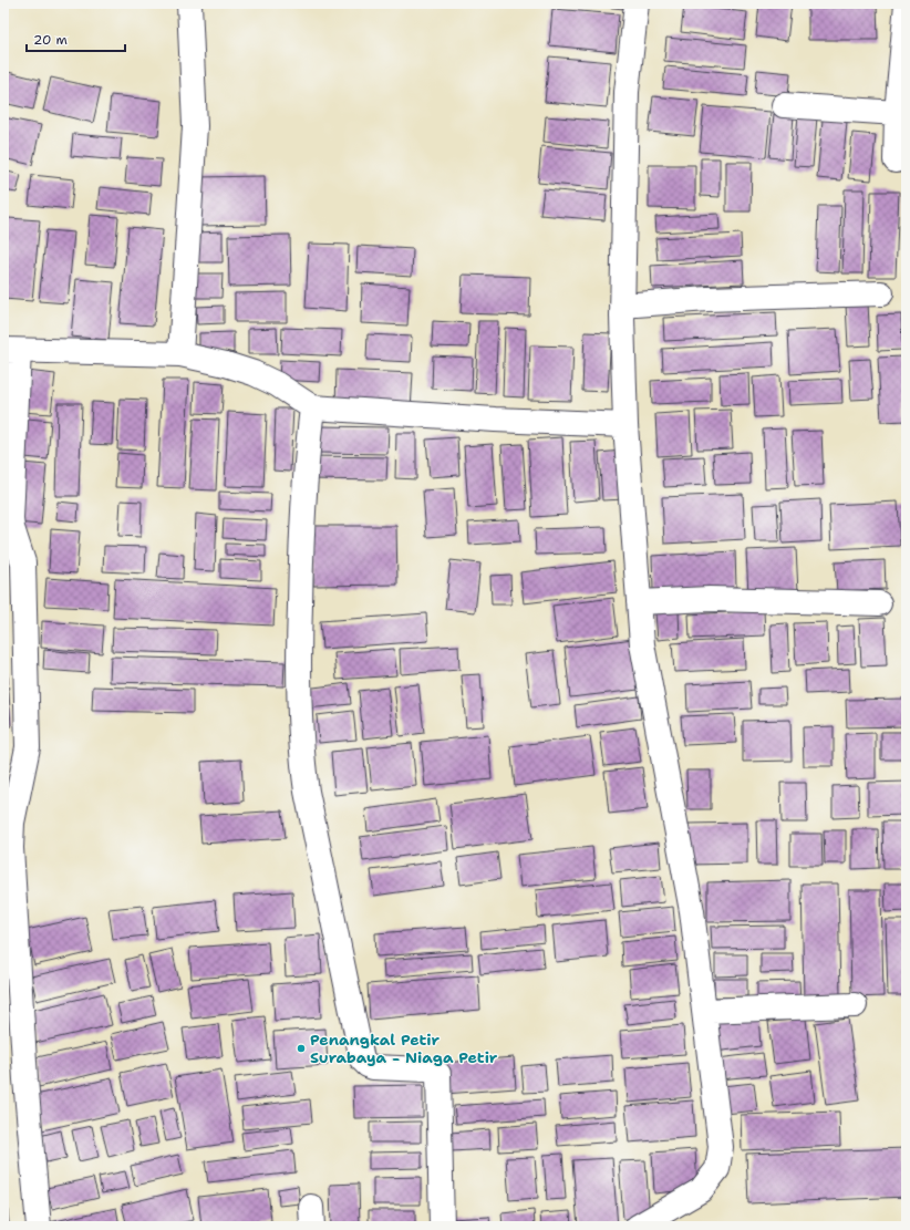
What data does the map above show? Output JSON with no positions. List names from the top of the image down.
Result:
{
  "places": ["Penangkal Petir Surabaya - Niaga Petir"],
  "scale_bar": "20 m"
}
